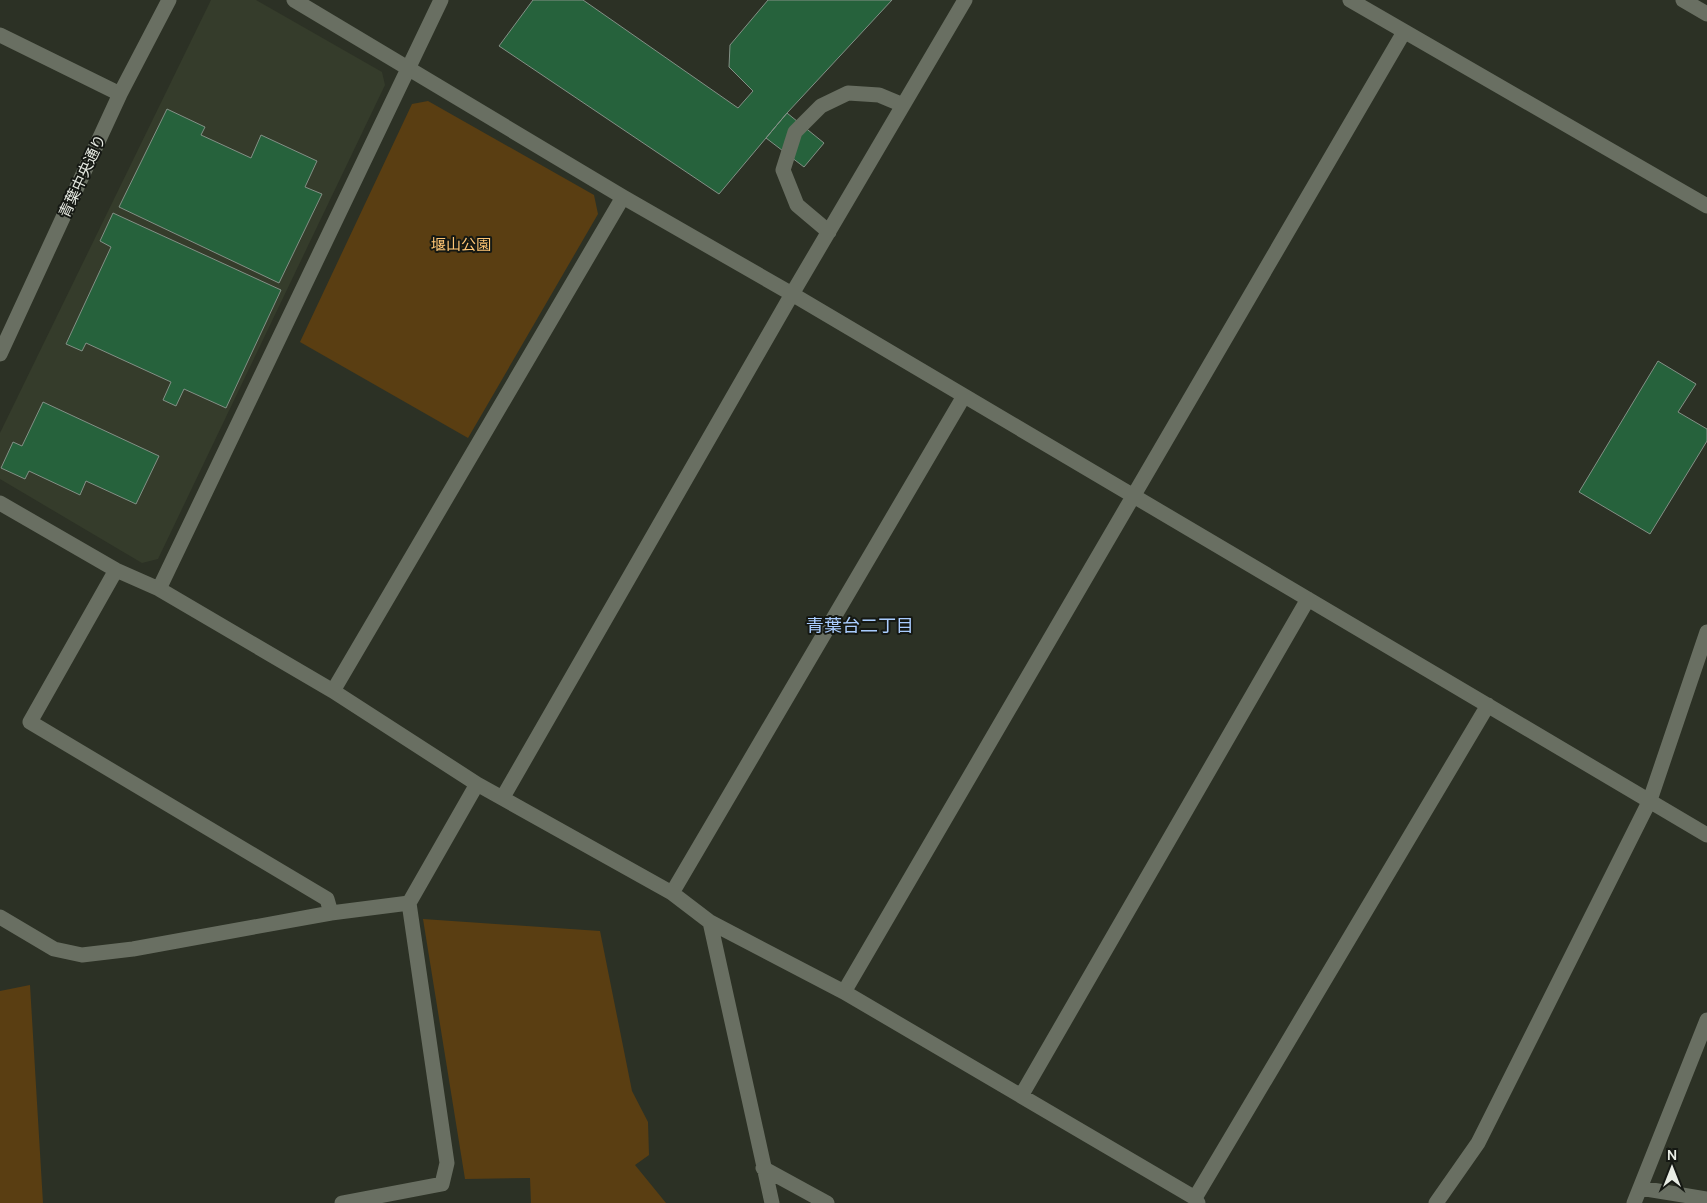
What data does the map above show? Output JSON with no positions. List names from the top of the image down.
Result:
{
  "streets": {
    "street": ["青葉中央通り"]
  },
  "districts": ["青葉台二丁目"],
  "parks": ["堰山公園"],
  "north": "top"
}
